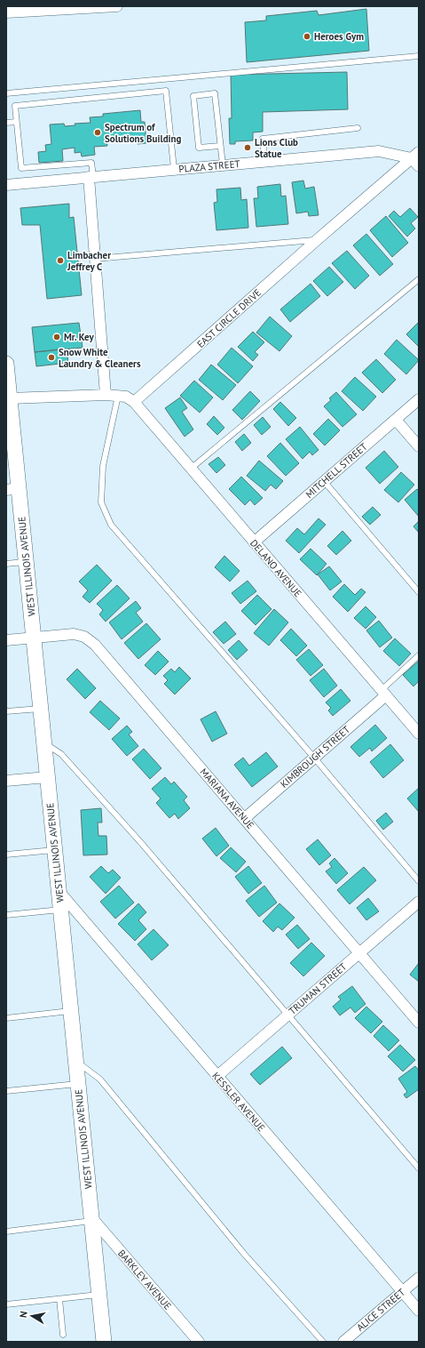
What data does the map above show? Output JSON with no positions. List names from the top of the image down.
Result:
{
  "streets": {
    "main road": ["WEST ILLINOIS AVENUE"],
    "street": [
      "PLAZA STREET",
      "EAST CIRCLE DRIVE",
      "MITCHELL STREET",
      "DELANO AVENUE",
      "KIMBROUGH STREET",
      "MARIANA AVENUE",
      "TRUMAN STREET",
      "KESSLER AVENUE",
      "BARKLEY AVENUE",
      "ALICE STREET"
    ]
  },
  "crossings": [
    ["PLAZA STREET", "EAST CIRCLE DRIVE"],
    ["EAST CIRCLE DRIVE", "DELANO AVENUE"],
    ["MITCHELL STREET", "DELANO AVENUE"],
    ["WEST ILLINOIS AVENUE", "MARIANA AVENUE"],
    ["WEST ILLINOIS AVENUE", "KESSLER AVENUE"],
    ["WEST ILLINOIS AVENUE", "BARKLEY AVENUE"],
    ["DELANO AVENUE", "KIMBROUGH STREET"],
    ["KIMBROUGH STREET", "MARIANA AVENUE"],
    ["MARIANA AVENUE", "TRUMAN STREET"],
    ["TRUMAN STREET", "KESSLER AVENUE"],
    ["KESSLER AVENUE", "ALICE STREET"]
  ],
  "places": [
    "Heroes Gym",
    "Spectrum of Solutions Building",
    "Lions Club Statue",
    "Limbacher Jeffrey C",
    "Mr. Key",
    "Snow White Laundry & Cleaners"
  ],
  "north": "left"
}
